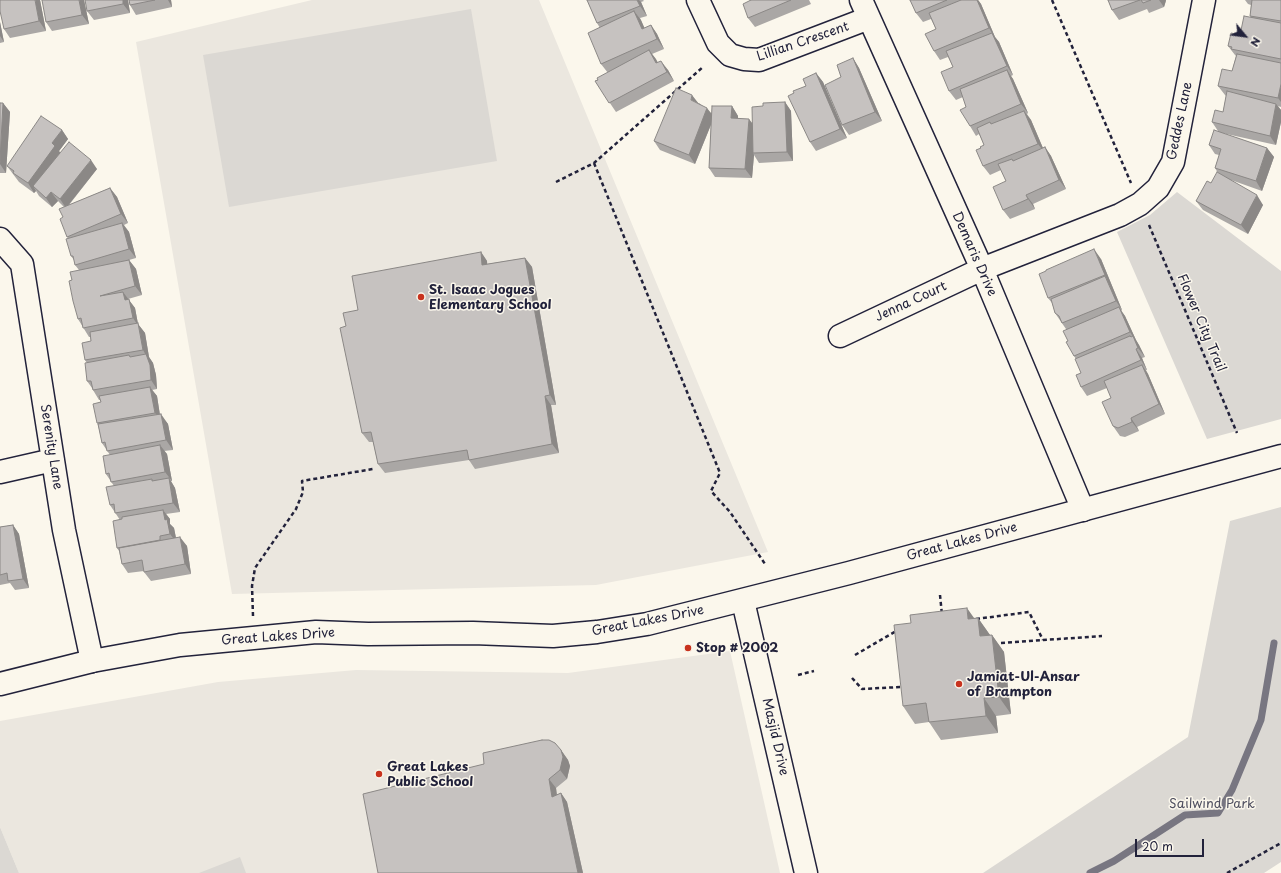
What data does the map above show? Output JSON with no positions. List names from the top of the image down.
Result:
{
  "streets": {
    "street": [
      "Lillian Crescent",
      "Geddes Lane",
      "Demaris Drive",
      "Jenna Court",
      "Serenity Lane",
      "Great Lakes Drive",
      "Masjid Drive"
    ],
    "path": ["Flower City Trail"]
  },
  "crossings": [
    ["Lillian Crescent", "Demaris Drive"],
    ["Geddes Lane", "Demaris Drive"],
    ["Geddes Lane", "Jenna Court"],
    ["Demaris Drive", "Jenna Court"],
    ["Demaris Drive", "Great Lakes Drive"],
    ["Serenity Lane", "Great Lakes Drive"],
    ["Great Lakes Drive", "Masjid Drive"]
  ],
  "parks": ["Sailwind Park"],
  "places": [
    "St. Isaac Jogues Elementary School",
    "Stop # 2002",
    "Jamiat-Ul-Ansar of Brampton",
    "Great Lakes Public School"
  ],
  "scale_bar": "20 m",
  "north": "bottom right"
}
